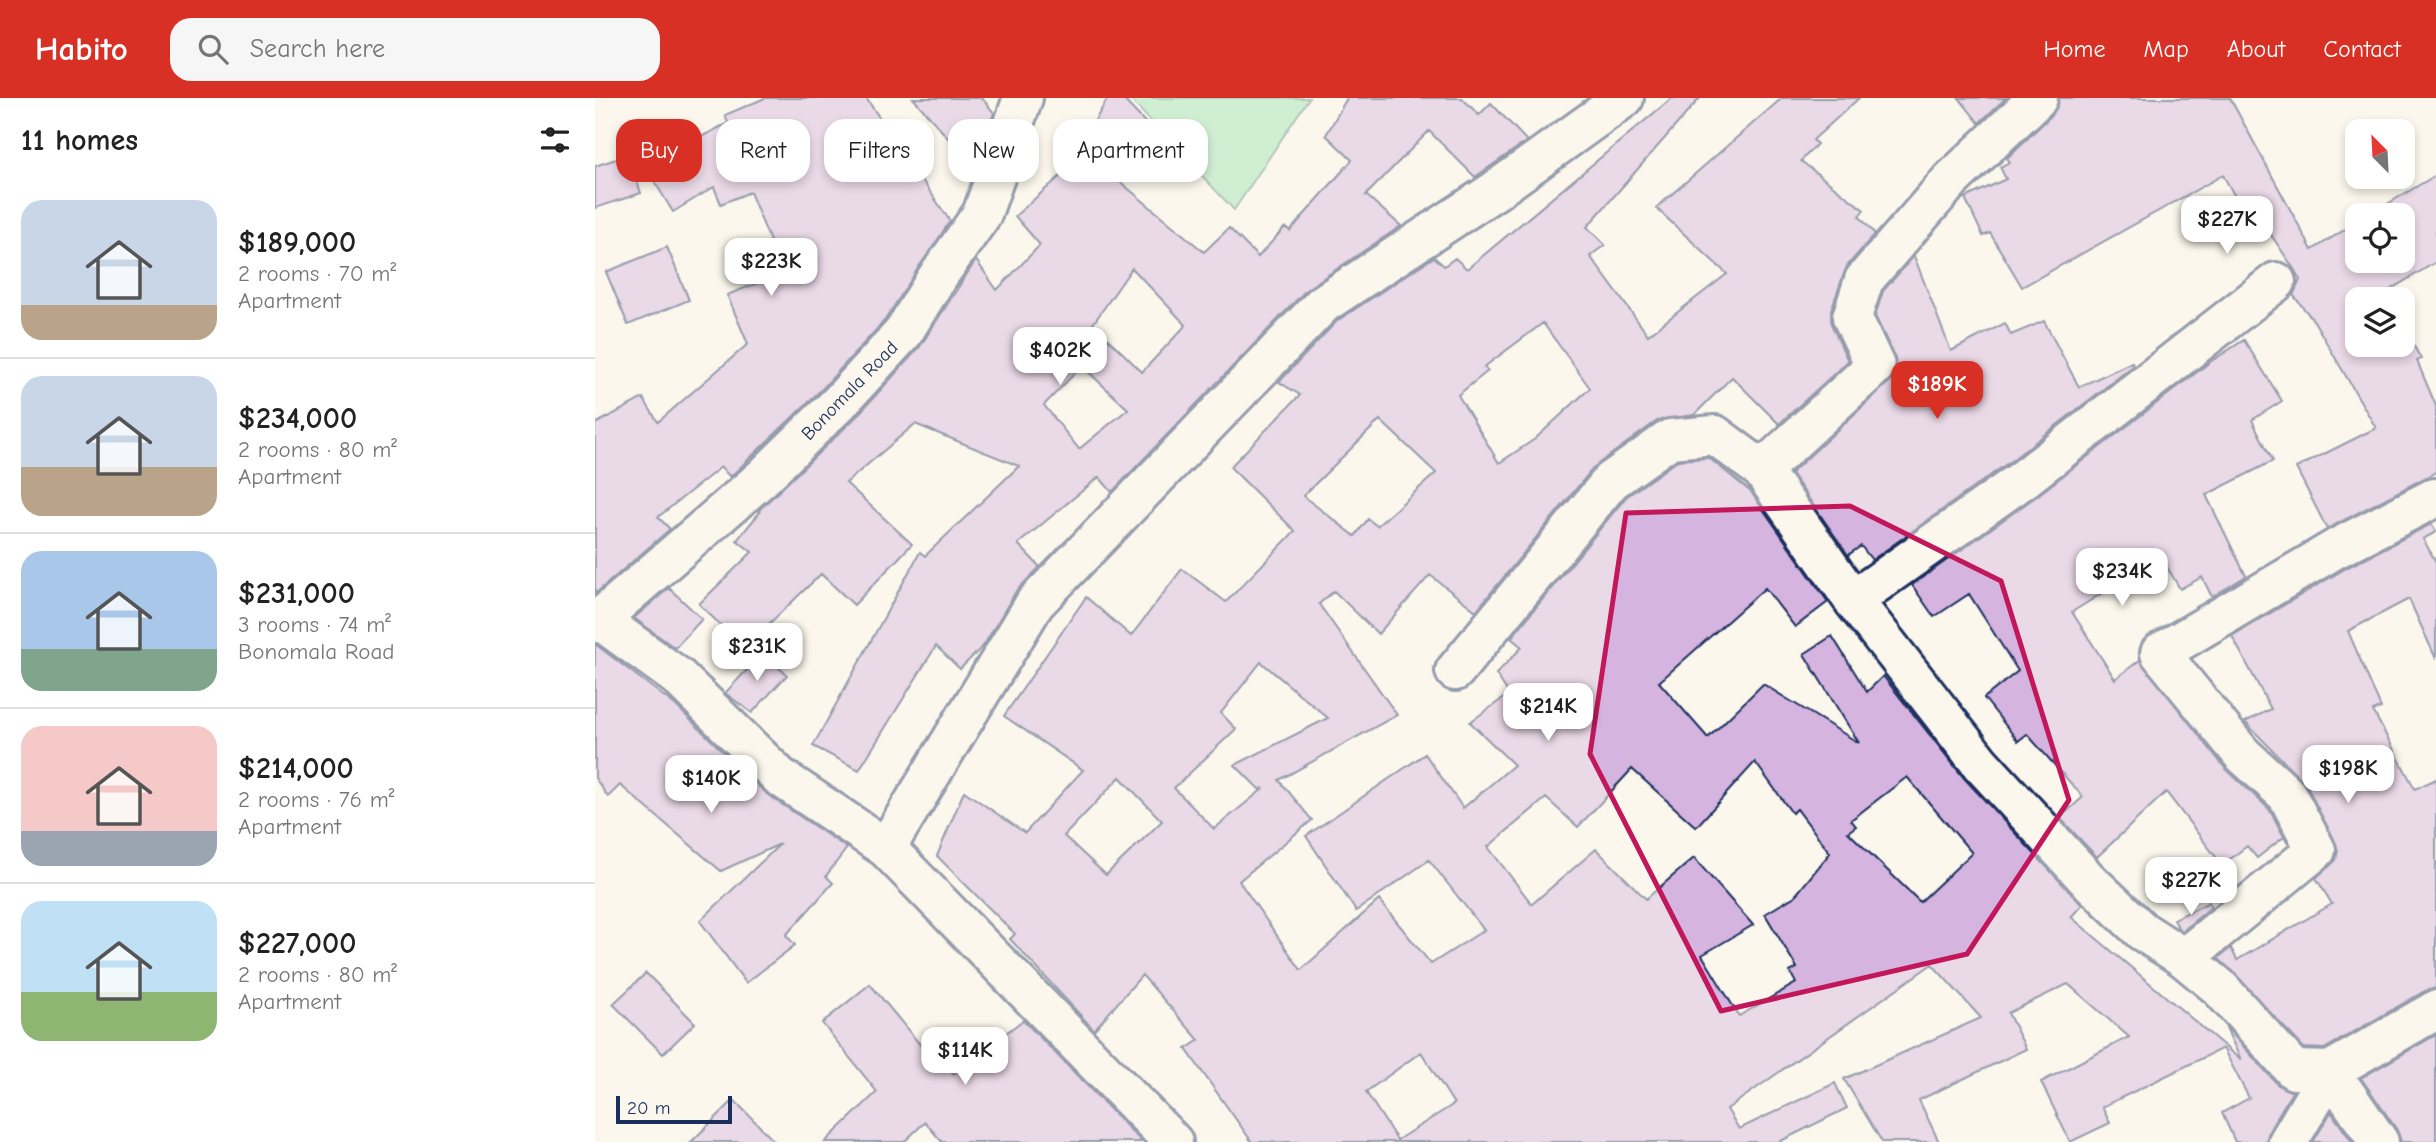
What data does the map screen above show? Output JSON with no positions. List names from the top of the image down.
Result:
{
  "streets": {
    "street": ["Bonomala Road"]
  },
  "scale_bar": "20 m",
  "north": "top left",
  "page": {
    "header": "Habito",
    "search": "Search here",
    "nav": [
      "Home",
      "Map",
      "About",
      "Contact"
    ],
    "heading": "11 homes",
    "chip": [
      "Buy",
      "Rent",
      "Filters",
      "New",
      "Apartment"
    ],
    "list": [
      {
        "name": "$189,000",
        "note": "2 rooms · 70 m² · Apartment"
      },
      {
        "name": "$234,000",
        "note": "2 rooms · 80 m² · Apartment"
      },
      {
        "name": "$231,000",
        "note": "3 rooms · 74 m² · Bonomala Road"
      },
      {
        "name": "$214,000",
        "note": "2 rooms · 76 m² · Apartment"
      },
      {
        "name": "$227,000",
        "note": "2 rooms · 80 m² · Apartment"
      }
    ],
    "price": [
      "$227K",
      "$223K",
      "$402K",
      "$189K",
      "$234K",
      "$231K",
      "$214K",
      "$198K",
      "$140K",
      "$227K",
      "$114K"
    ],
    "scale": "20 m"
  }
}
